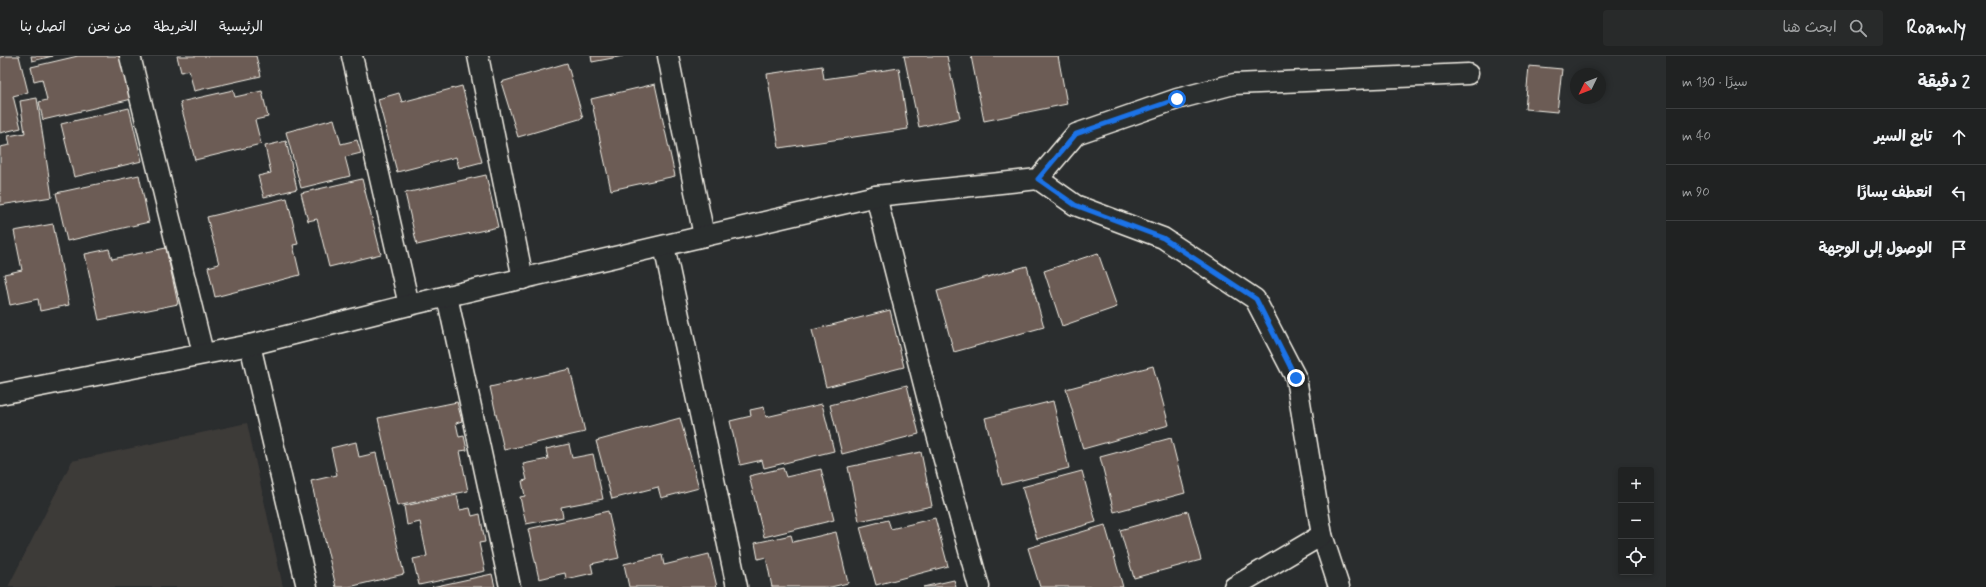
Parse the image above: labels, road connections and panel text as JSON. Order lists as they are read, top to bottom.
{
  "north": "bottom left",
  "page": {
    "header": "Roamly",
    "search": "ابحث هنا",
    "nav": [
      "الرئيسية",
      "الخريطة",
      "من نحن",
      "اتصل بنا"
    ],
    "heading": ["2 دقيقة", "سيرًا · 130 m"],
    "list": [
      ["تابع السير", "40 m"],
      ["انعطف يسارًا", "90 m"],
      "الوصول إلى الوجهة"
    ],
    "map_buttons": ["+", "−"]
  }
}
